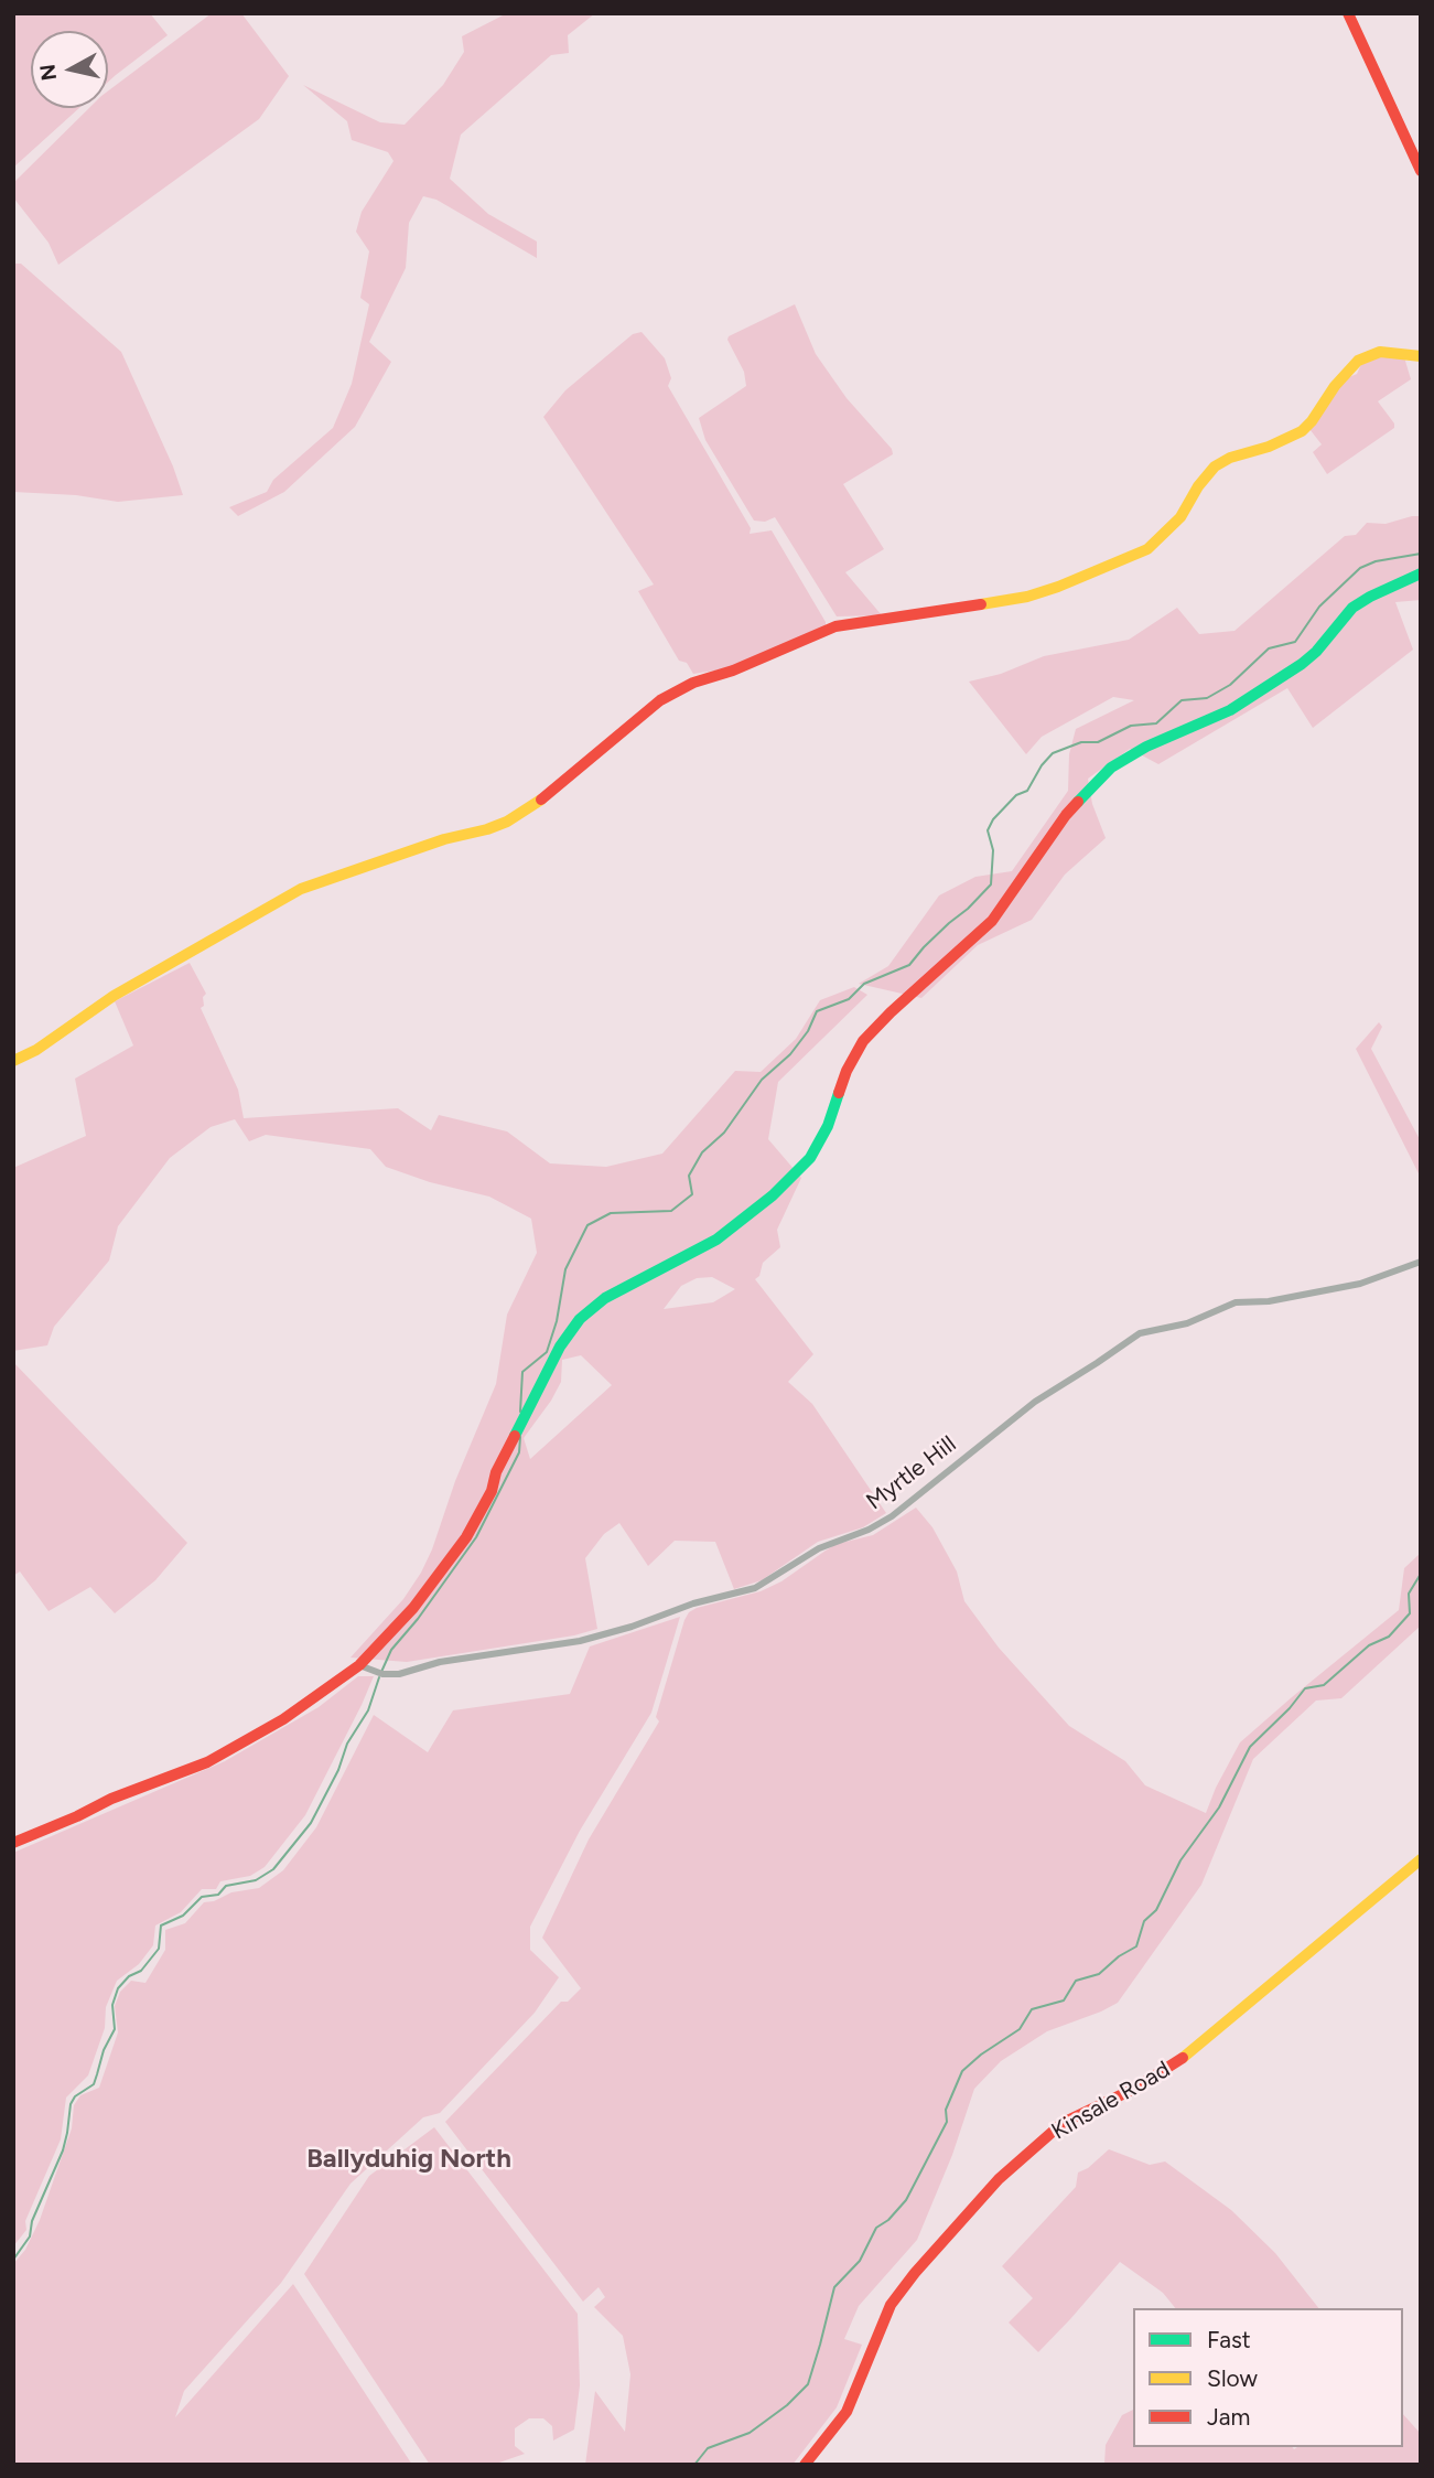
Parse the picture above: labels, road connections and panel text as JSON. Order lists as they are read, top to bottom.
{
  "streets": {
    "street": ["Myrtle Hill", "Kinsale Road"]
  },
  "districts": ["Ballyduhig North"],
  "legend": ["Fast", "Slow", "Jam"],
  "north": "left"
}
